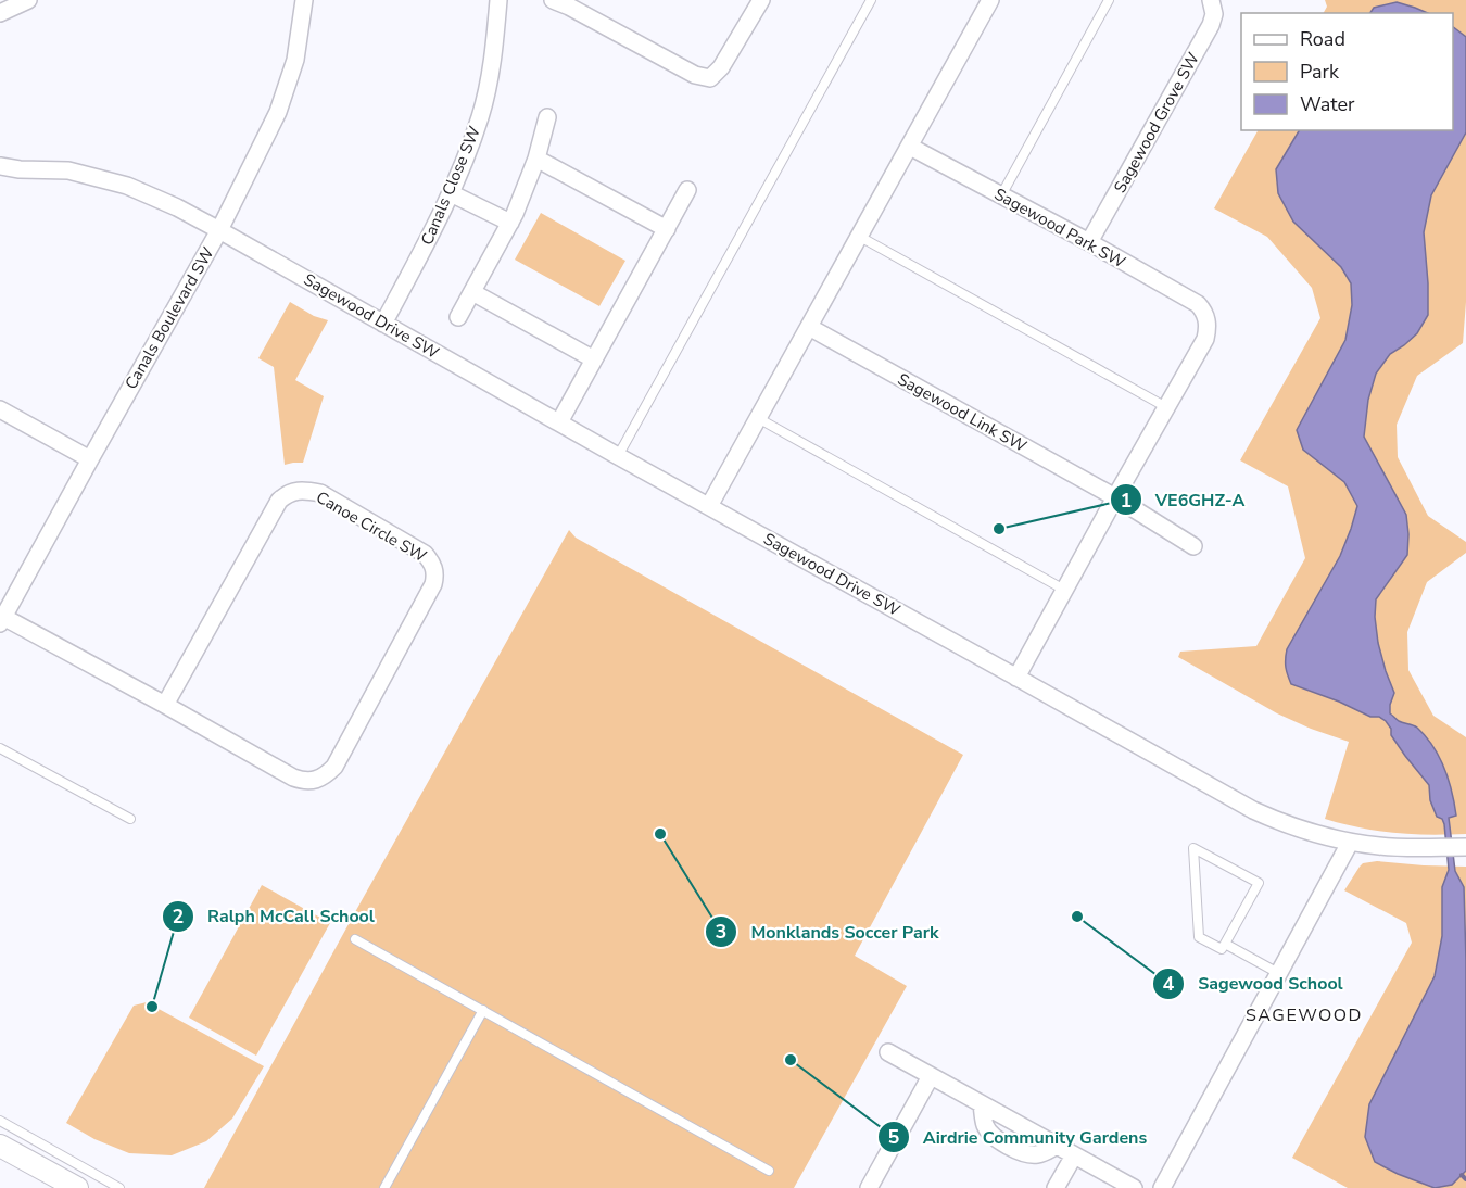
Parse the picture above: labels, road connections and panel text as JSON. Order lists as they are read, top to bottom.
{
  "streets": {
    "street": [
      "Sagewood Grove SW",
      "Canals Close SW",
      "Sagewood Park SW",
      "Sagewood Drive SW",
      "Canals Boulevard SW",
      "Sagewood Link SW",
      "Canoe Circle SW"
    ]
  },
  "crossings": [
    ["Sagewood Grove SW", "Sagewood Park SW"],
    ["Canals Close SW", "Sagewood Drive SW"],
    ["Sagewood Park SW", "Sagewood Drive SW"],
    ["Sagewood Park SW", "Sagewood Link SW"],
    ["Sagewood Drive SW", "Canals Boulevard SW"],
    ["Canals Boulevard SW", "Canoe Circle SW"]
  ],
  "districts": ["SAGEWOOD"],
  "places": [
    "VE6GHZ-A",
    "Monklands Soccer Park",
    "Sagewood School",
    "Ralph McCall School",
    "Airdrie Community Gardens"
  ],
  "legend": ["Road", "Park", "Water"]
}
